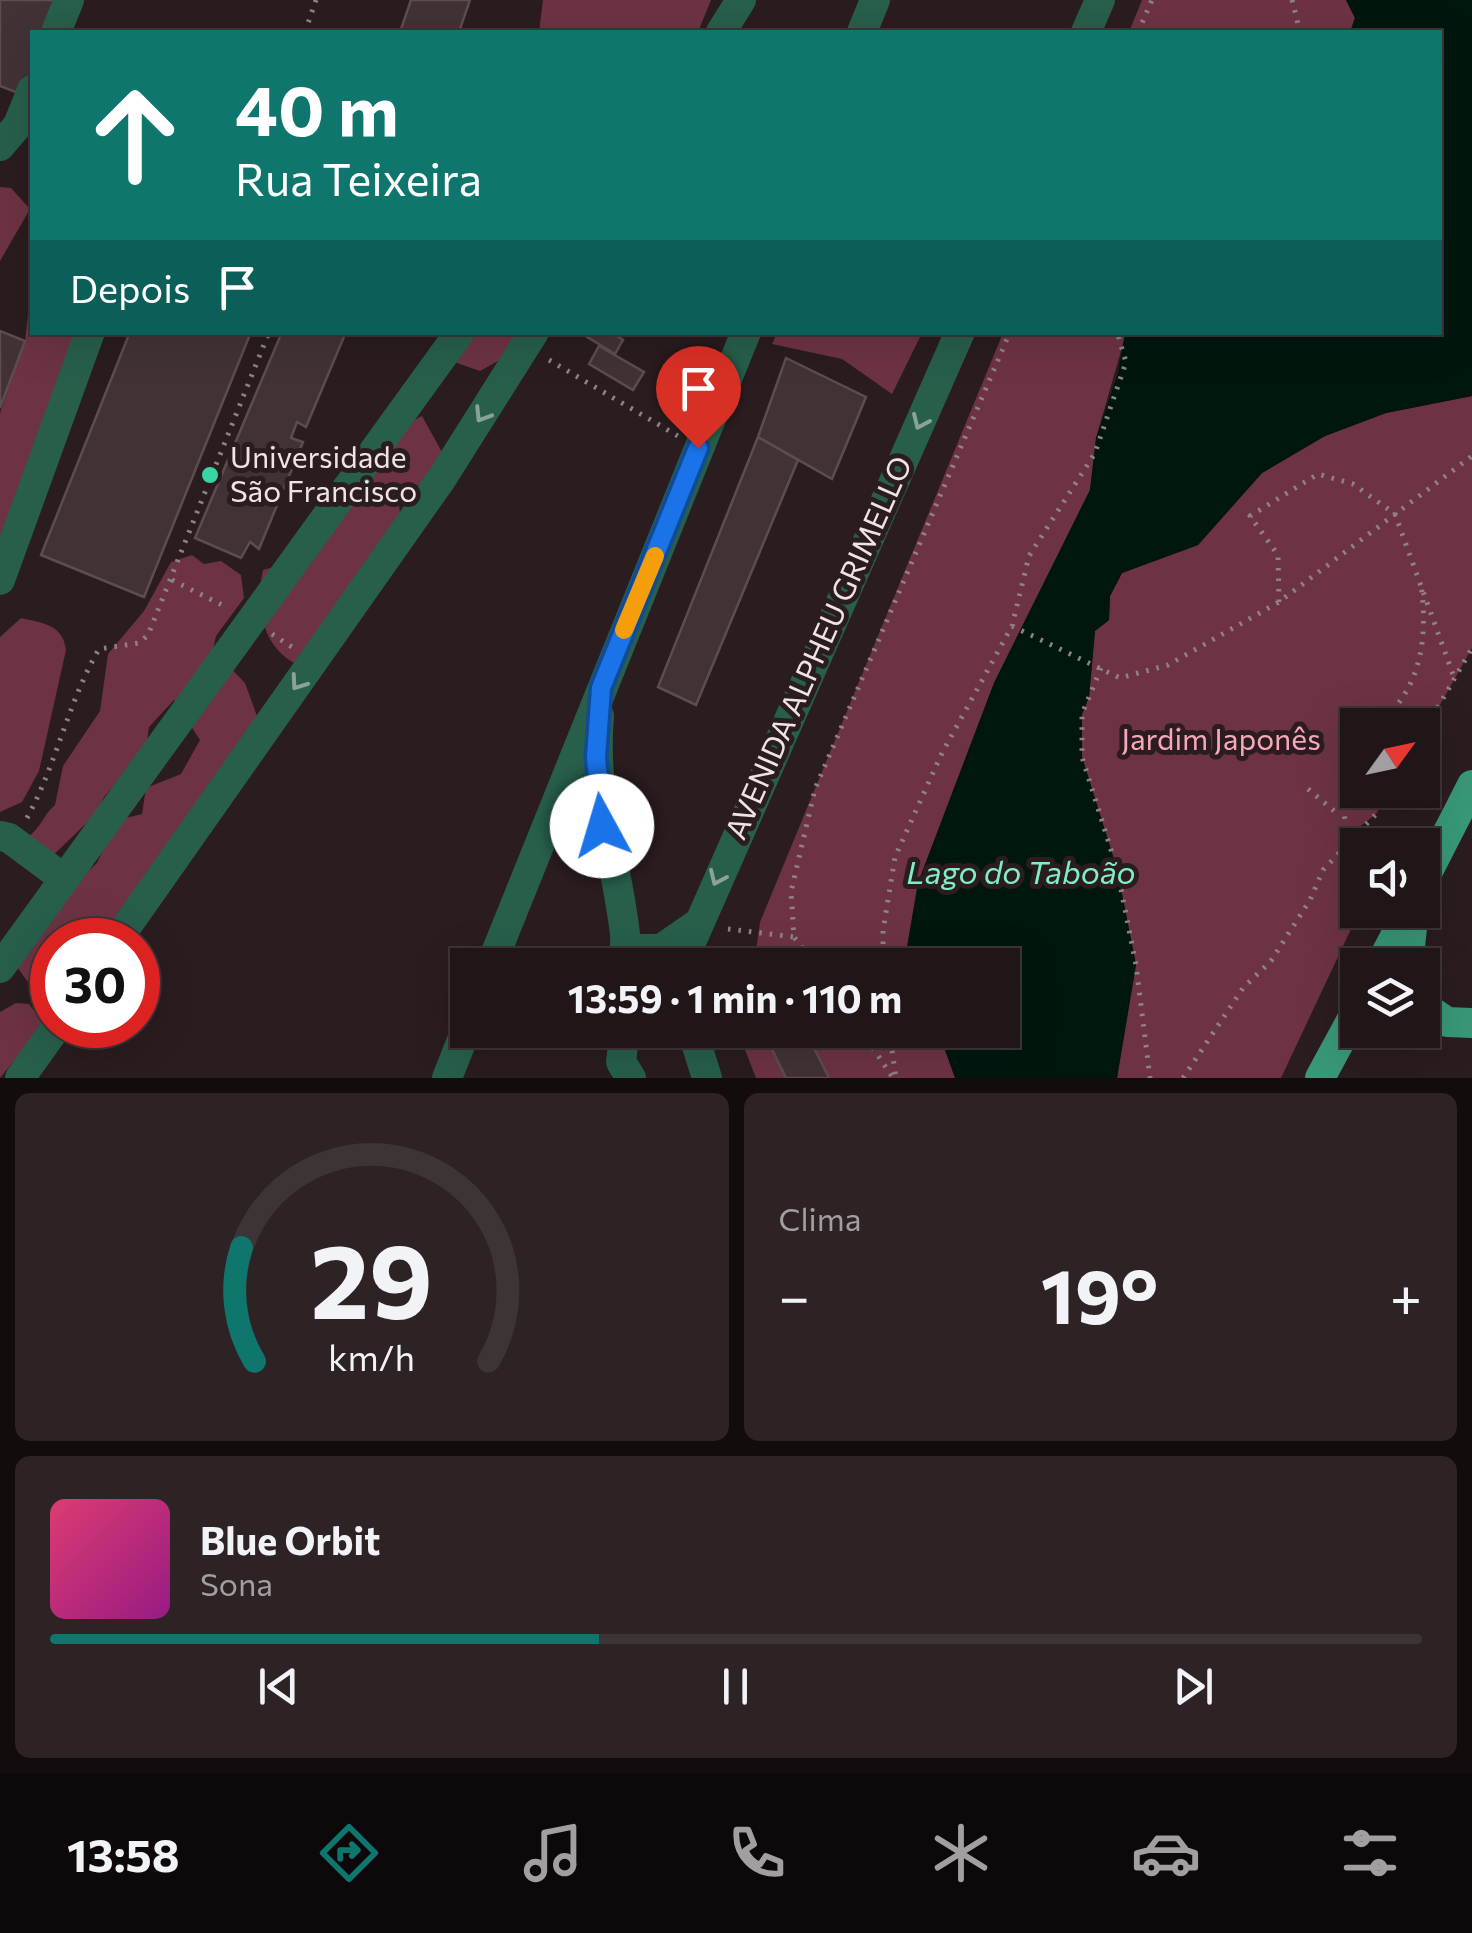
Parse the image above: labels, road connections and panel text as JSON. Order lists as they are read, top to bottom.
{
  "streets": {
    "street": ["AVENIDA ALPHEU GRIMELLO"]
  },
  "water": ["Lago do Taboão"],
  "parks": ["Jardim Japonês"],
  "places": ["Universidade São Francisco"],
  "north": "top right",
  "page": {
    "turn": ["40 m", "Rua Teixeira"],
    "then": "Depois",
    "limit": "30",
    "trip": "13:59 · 1 min · 110 m",
    "tile": "Clima",
    "heat": ["−", "19°", "+"],
    "song": ["Blue Orbit", "Sona"],
    "tabs": "13:58",
    "gauge": ["29", "km/h"]
  }
}
